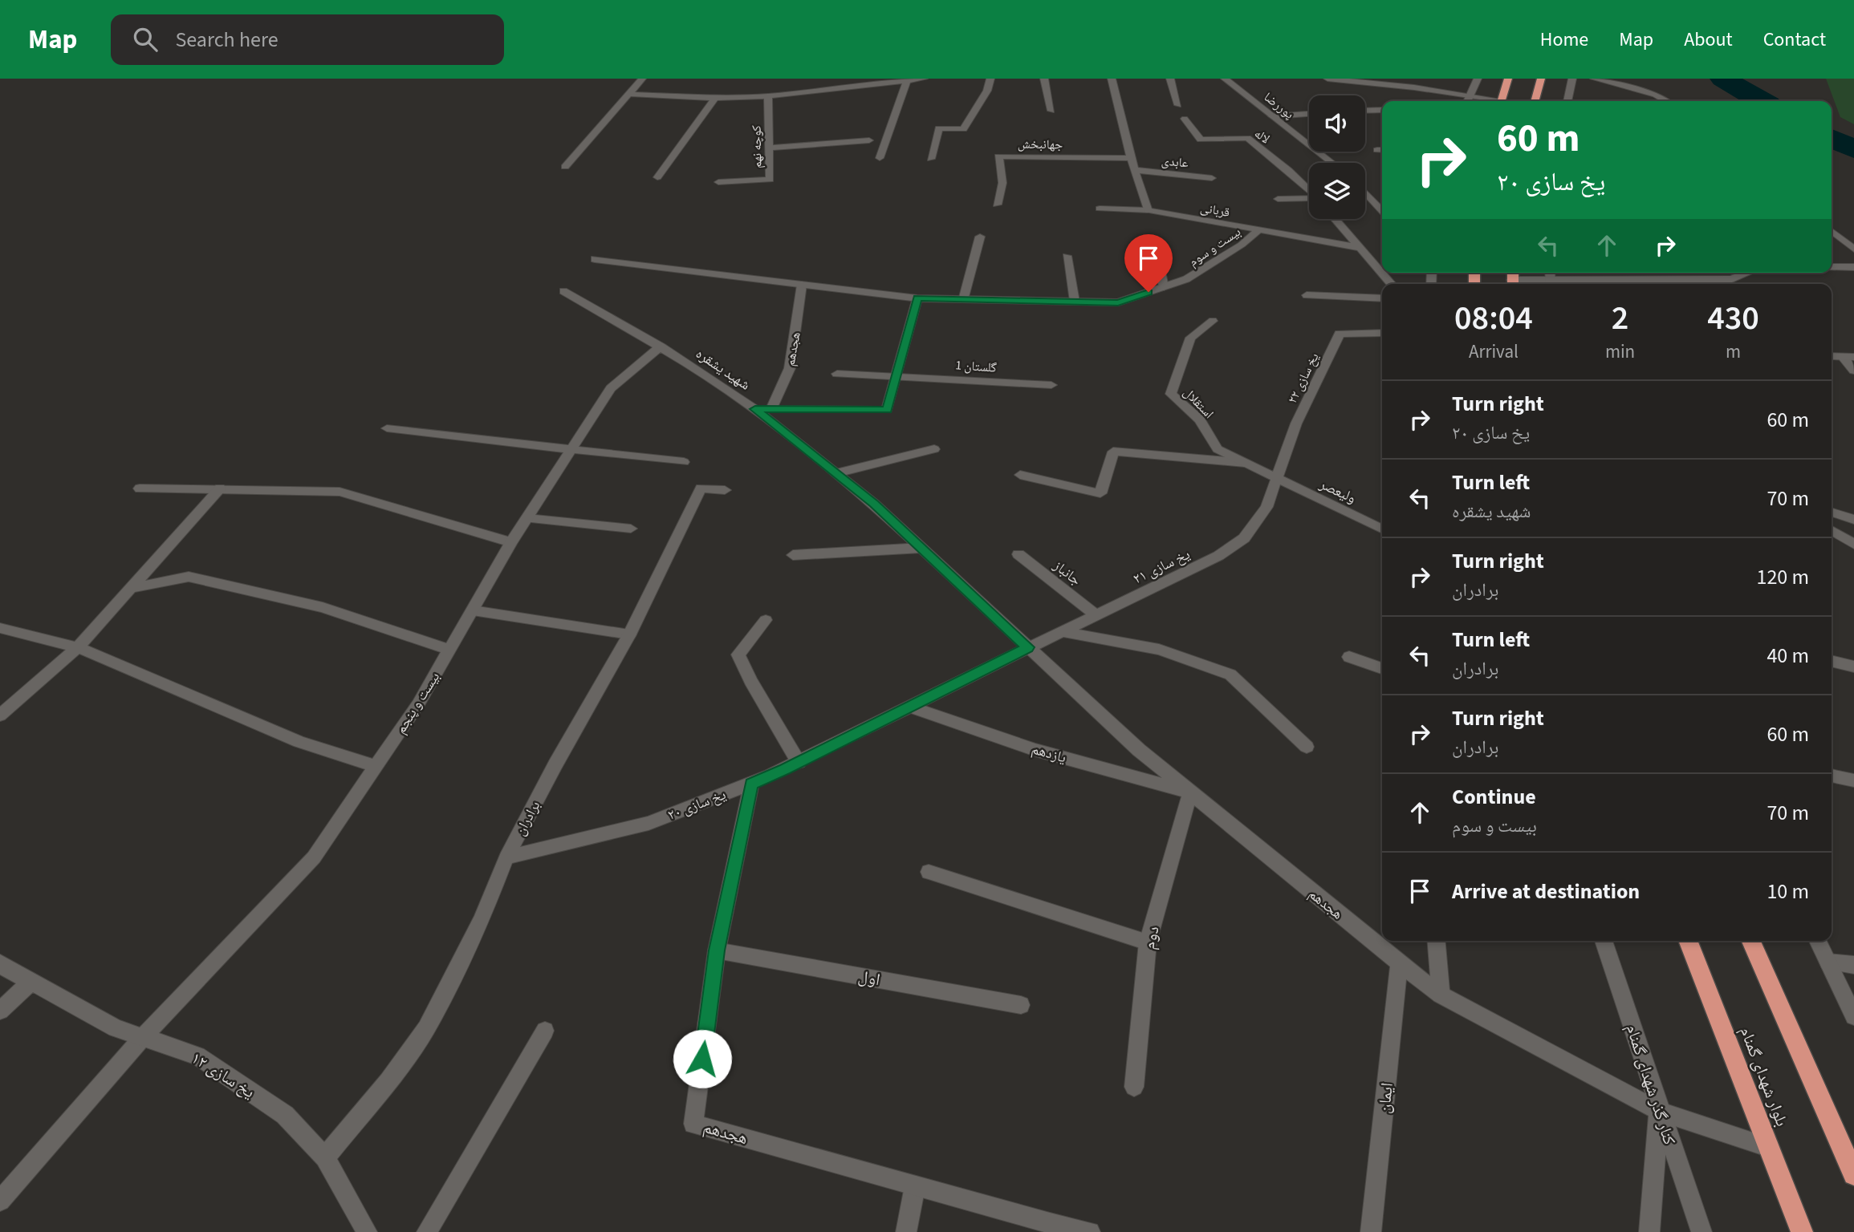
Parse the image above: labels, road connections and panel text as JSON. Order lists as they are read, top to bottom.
{
  "streets": {
    "highway": ["بلوار شهدای گمنام"],
    "street": [
      "پوررضا",
      "لاله",
      "جهانبخش",
      "کوچه نهم",
      "عابدی",
      "قربانی",
      "بیست و سوم",
      "هجدهم",
      "گلستان 1",
      "شهید یشقره",
      "یخ سازی ۲۲",
      "استقلال",
      "ولیعصر",
      "یخ سازی ۲۱",
      "جانباز",
      "بیست و پنجم",
      "یازدهم",
      "یخ سازی ۲۰",
      "برادران",
      "دوم",
      "اول",
      "یخ سازی ۱۲",
      "کنار گذر شهدای گمنام",
      "ایمان"
    ]
  },
  "crossings": [
    ["قربانی", "بیست و سوم"],
    ["هجدهم", "شهید یشقره"],
    ["هجدهم", "یخ سازی ۲۱"],
    ["هجدهم", "یازدهم"],
    ["هجدهم", "یخ سازی ۲۰"],
    ["هجدهم", "دوم"],
    ["هجدهم", "اول"],
    ["هجدهم", "بلوار شهدای گمنام"],
    ["هجدهم", "کنار گذر شهدای گمنام"],
    ["هجدهم", "ایمان"],
    ["شهید یشقره", "یخ سازی ۲۱"],
    ["شهید یشقره", "بیست و پنجم"],
    ["شهید یشقره", "یخ سازی ۲۰"],
    ["یخ سازی ۲۲", "استقلال"],
    ["یخ سازی ۲۲", "ولیعصر"],
    ["یخ سازی ۲۲", "یخ سازی ۲۱"],
    ["استقلال", "ولیعصر"],
    ["استقلال", "یخ سازی ۲۱"],
    ["ولیعصر", "یخ سازی ۲۱"],
    ["یخ سازی ۲۱", "جانباز"],
    ["یخ سازی ۲۱", "یخ سازی ۲۰"],
    ["بیست و پنجم", "یخ سازی ۱۲"],
    ["یازدهم", "یخ سازی ۲۰"],
    ["یازدهم", "دوم"],
    ["یخ سازی ۲۰", "برادران"],
    ["برادران", "یخ سازی ۱۲"]
  ],
  "page": {
    "header": "Map",
    "search": "Search here",
    "nav": [
      "Home",
      "Map",
      "About",
      "Contact"
    ],
    "turn": ["60 m", "یخ سازی ۲۰"],
    "eta": [
      "08:04",
      "Arrival",
      "2",
      "min",
      "430",
      "m"
    ],
    "list": [
      {
        "name": "Turn right",
        "note": "یخ سازی ۲۰",
        "value": "60 m"
      },
      {
        "name": "Turn left",
        "note": "شهید یشقره",
        "value": "70 m"
      },
      {
        "name": "Turn right",
        "note": "برادران",
        "value": "120 m"
      },
      {
        "name": "Turn left",
        "note": "برادران",
        "value": "40 m"
      },
      {
        "name": "Turn right",
        "note": "برادران",
        "value": "60 m"
      },
      {
        "name": "Continue",
        "note": "بیست و سوم",
        "value": "70 m"
      },
      {
        "name": "Arrive at destination",
        "value": "10 m"
      }
    ]
  }
}
